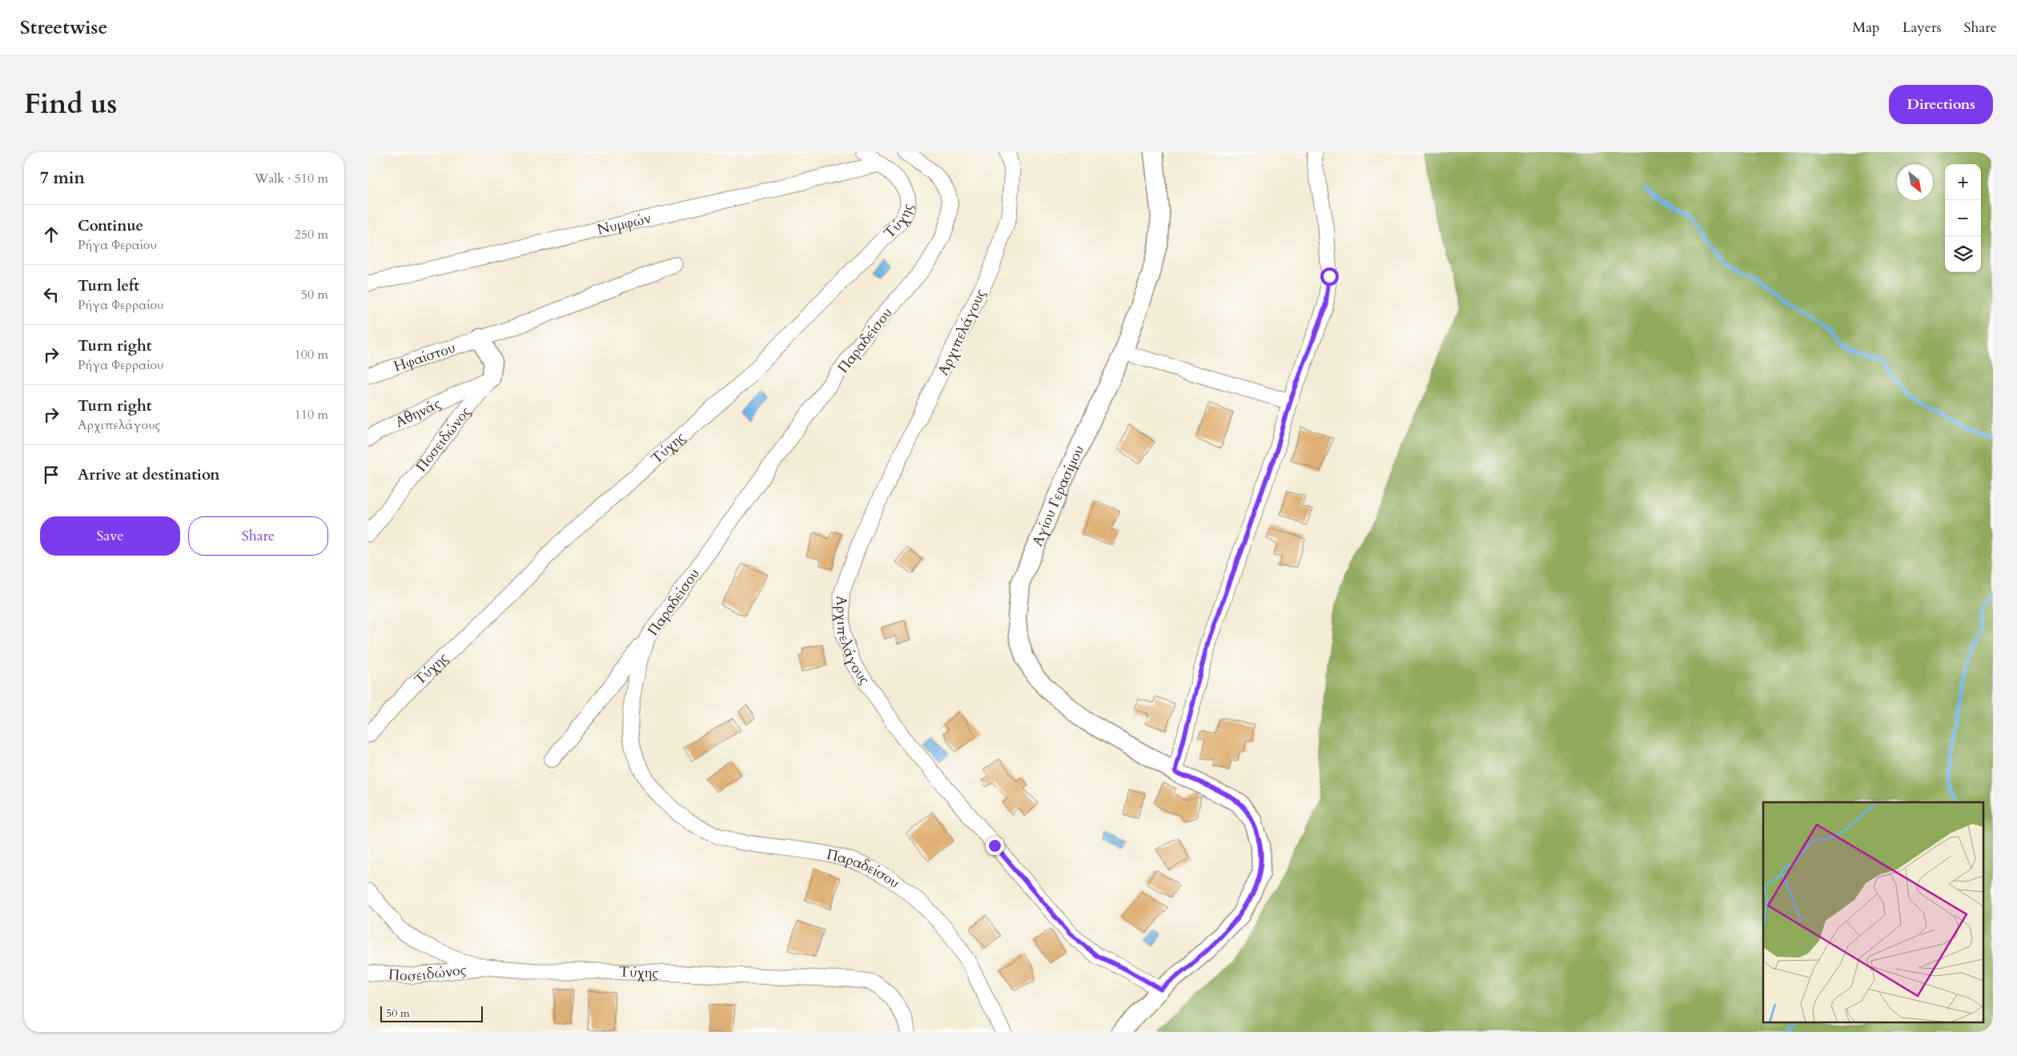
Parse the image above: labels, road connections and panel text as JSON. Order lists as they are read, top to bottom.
{
  "streets": {
    "street": [
      "Τύχης",
      "Νυμφών",
      "Αρχιπελάγους",
      "Παραδείσου",
      "Ηφαίστου",
      "Αθηνάς",
      "Ποσειδώνος",
      "Αγίου Γερασίμου"
    ]
  },
  "crossings": [
    ["Τύχης", "Νυμφών"],
    ["Τύχης", "Ποσειδώνος"],
    ["Αρχιπελάγους", "Αγίου Γερασίμου"],
    ["Αθηνάς", "Ποσειδώνος"]
  ],
  "scale_bar": "50 m",
  "north": "bottom right",
  "page": {
    "header": "Streetwise",
    "nav": ["Map", "Layers", "Share"],
    "title": "Find us",
    "buttons": [
      "Directions",
      ["Save", "Share"]
    ],
    "heading": ["7 min", "Walk · 510 m"],
    "map_buttons": ["+", "−"],
    "list": [
      ["Continue", "Ρήγα Φεραίου", "250 m"],
      ["Turn left", "Ρήγα Φερραίου", "50 m"],
      ["Turn right", "Ρήγα Φερραίου", "100 m"],
      ["Turn right", "Αρχιπελάγους", "110 m"],
      "Arrive at destination"
    ],
    "scale": "50 m"
  }
}
